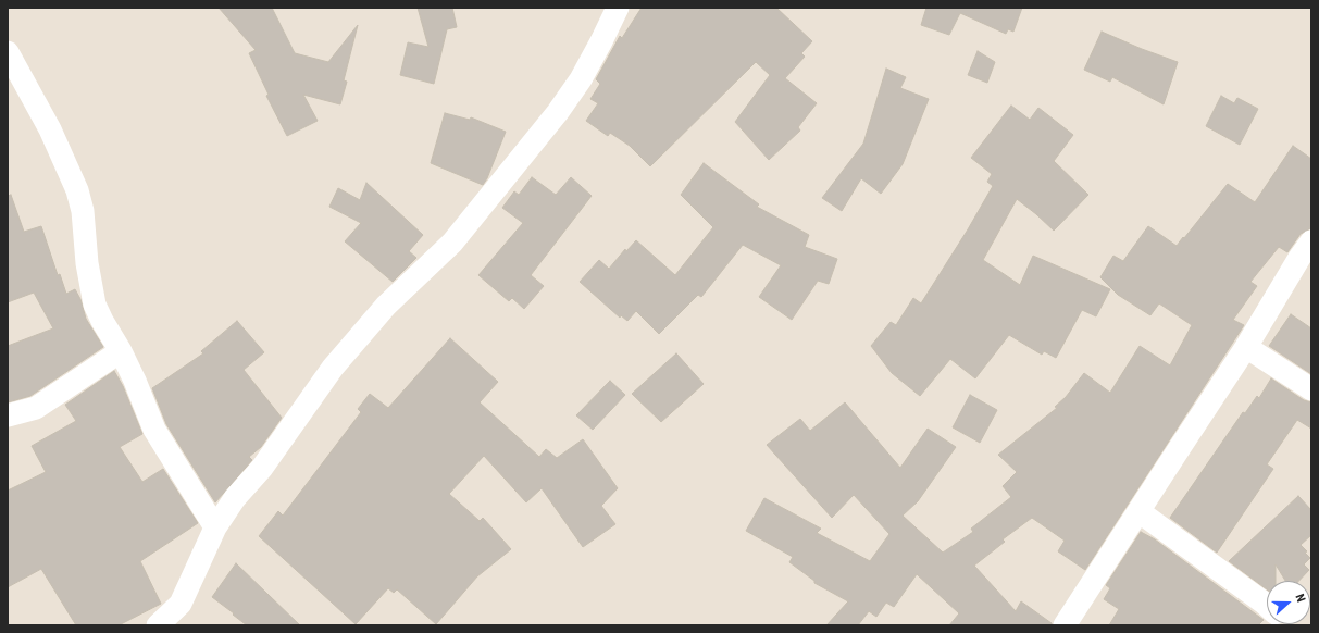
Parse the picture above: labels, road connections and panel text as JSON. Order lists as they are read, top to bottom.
{
  "north": "right"
}
